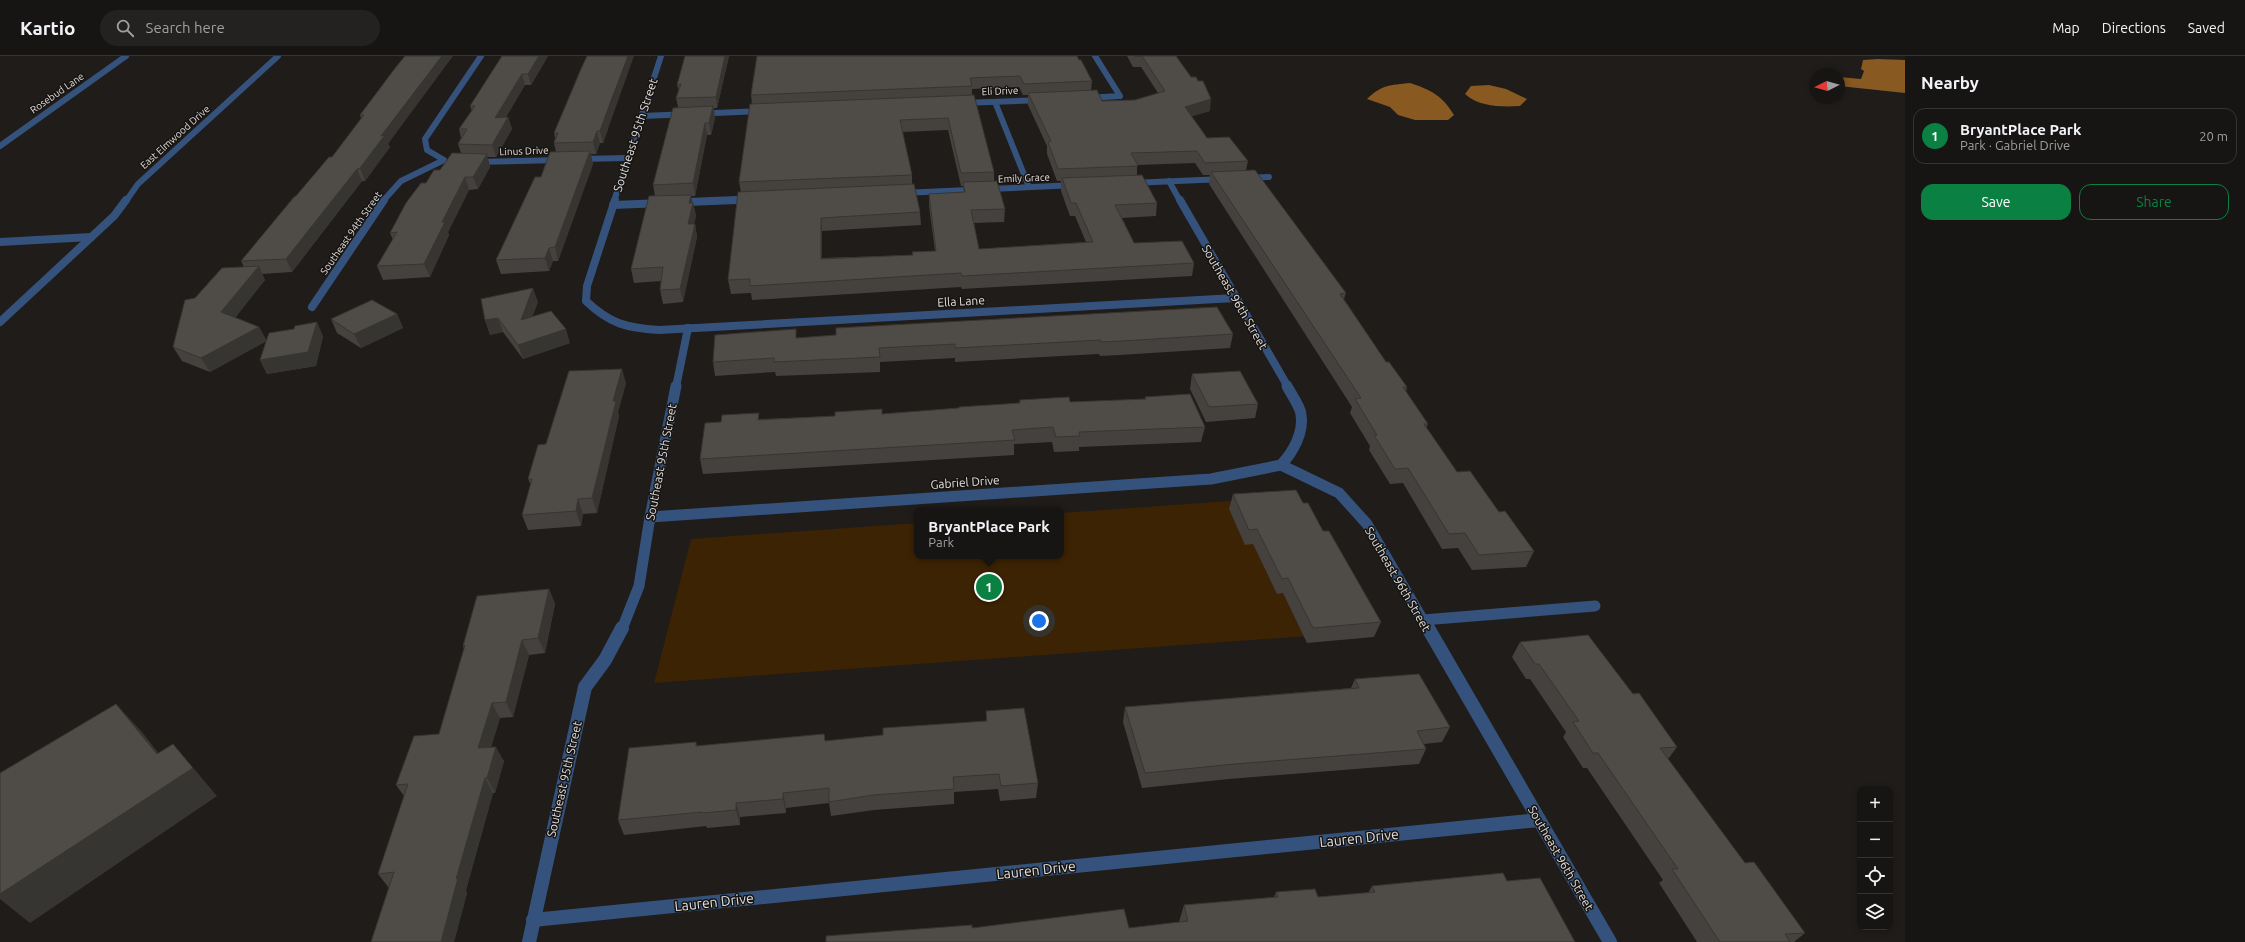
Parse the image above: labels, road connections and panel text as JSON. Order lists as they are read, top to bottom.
{
  "streets": {
    "street": [
      "Eli Drive",
      "Rosebud Lane",
      "Southeast 95th Street",
      "East Elmwood Drive",
      "Linus Drive",
      "Emily Grace",
      "Southeast 94th Street",
      "Southeast 96th Street",
      "Ella Lane",
      "Gabriel Drive",
      "Lauren Drive"
    ]
  },
  "crossings": [
    ["Southeast 95th Street", "Linus Drive"],
    ["Southeast 95th Street", "Ella Lane"],
    ["Southeast 95th Street", "Gabriel Drive"],
    ["Southeast 95th Street", "Lauren Drive"],
    ["Southeast 96th Street", "Ella Lane"],
    ["Southeast 96th Street", "Gabriel Drive"],
    ["Southeast 96th Street", "Lauren Drive"]
  ],
  "north": "left",
  "page": {
    "header": "Kartio",
    "search": "Search here",
    "nav": ["Map", "Directions", "Saved"],
    "heading": "Nearby",
    "list": [
      {
        "mark": "1",
        "name": "BryantPlace Park",
        "note": "Park · Gabriel Drive",
        "value": "20 m"
      }
    ],
    "buttons": ["Save", "Share"],
    "popup": ["BryantPlace Park", "Park"],
    "pins": "1",
    "map_buttons": ["+", "−"]
  }
}
